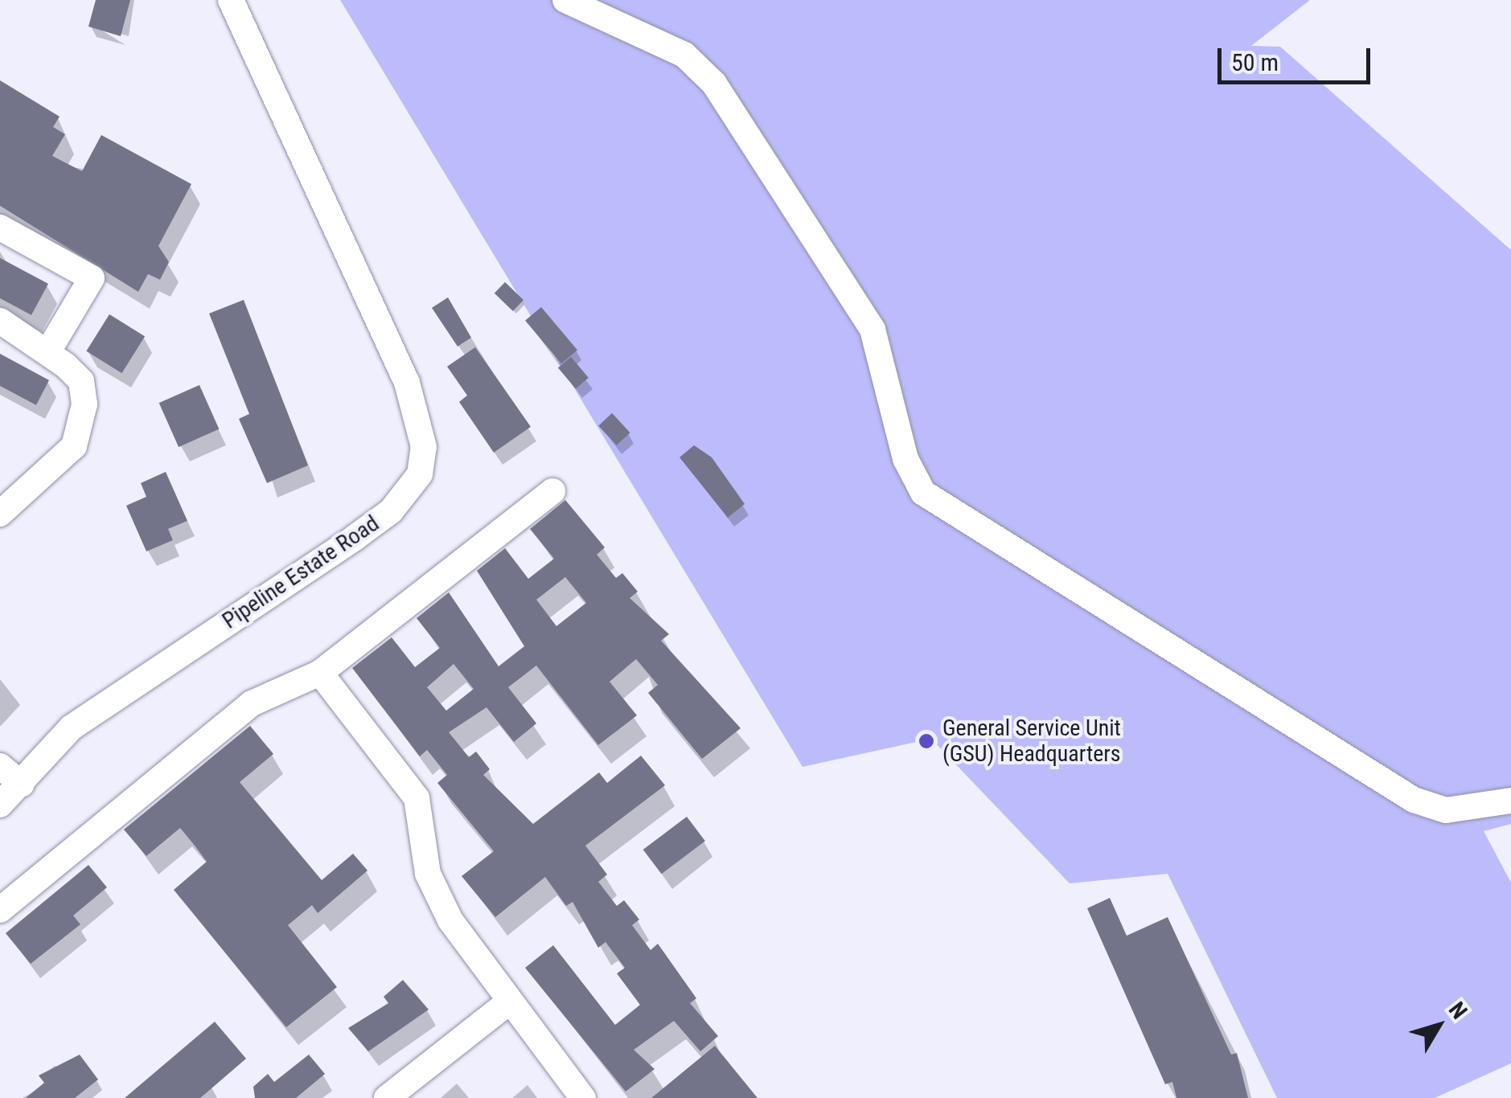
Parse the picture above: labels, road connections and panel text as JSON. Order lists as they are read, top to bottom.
{
  "streets": {
    "street": ["Pipeline Estate Road"]
  },
  "places": ["General Service Unit (GSU) Headquarters"],
  "scale_bar": "50 m",
  "north": "top right"
}
